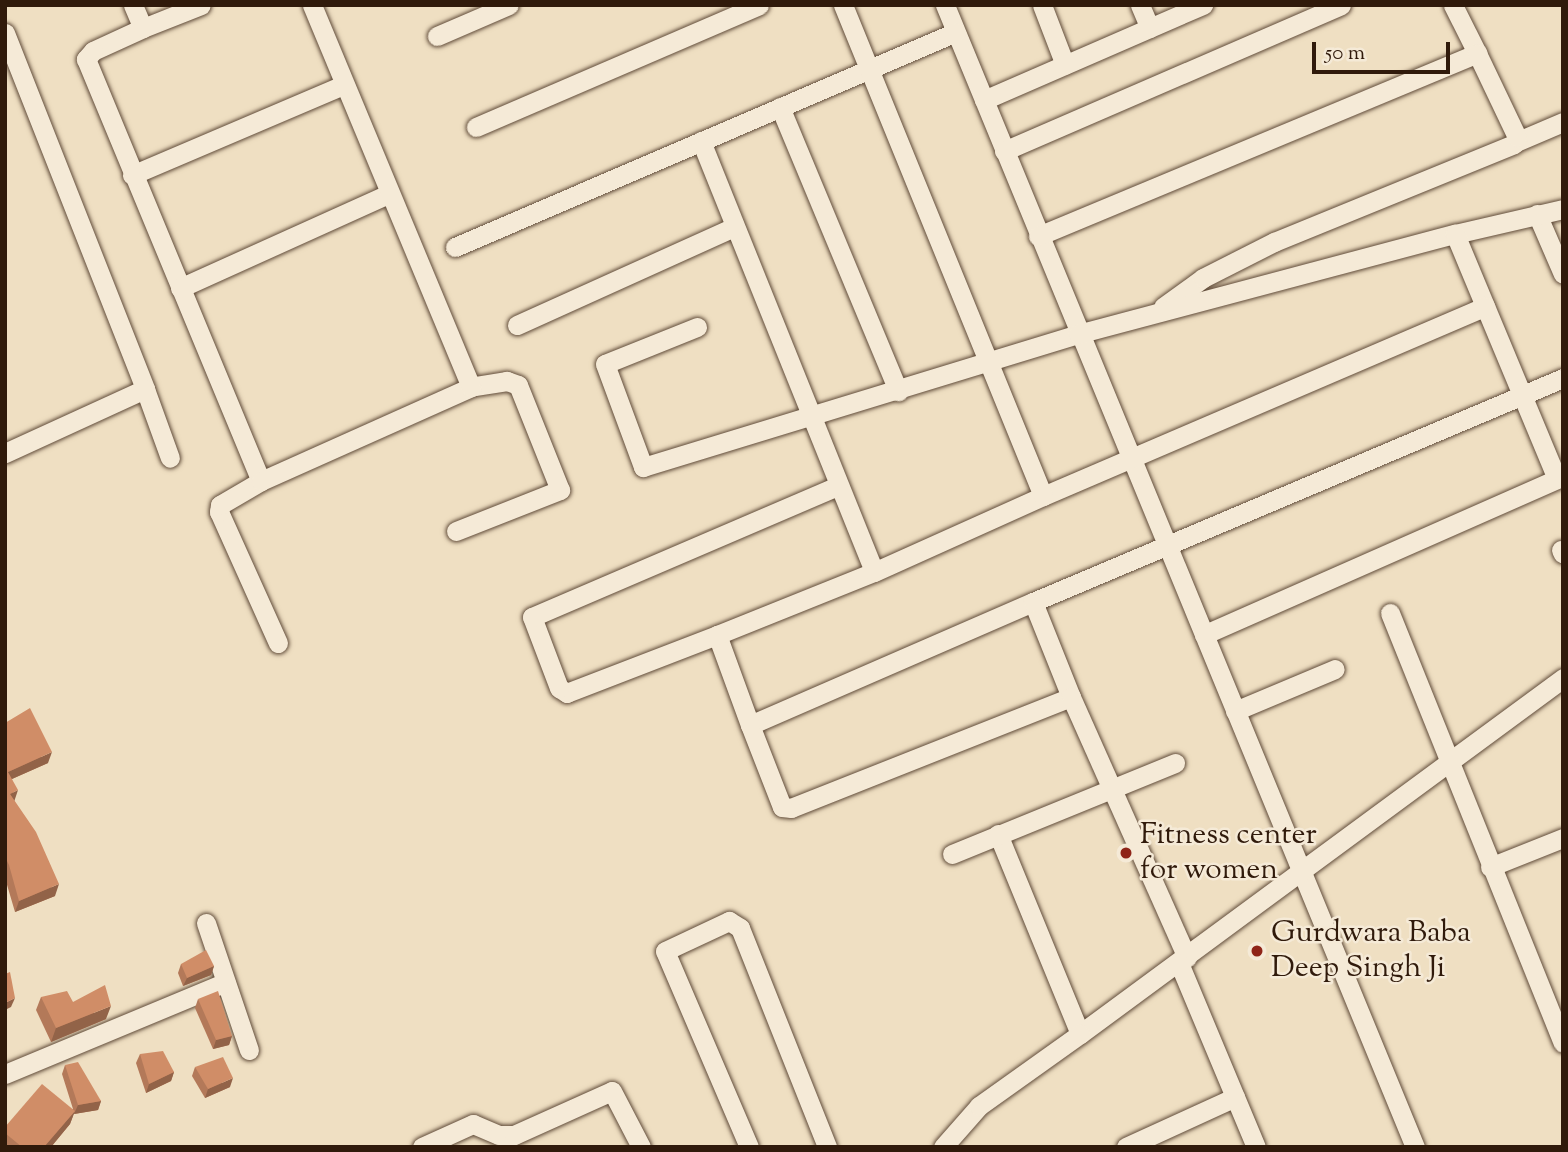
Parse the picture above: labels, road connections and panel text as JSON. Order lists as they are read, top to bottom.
{
  "places": ["Fitness center for women", "Gurdwara Baba Deep Singh Ji"],
  "scale_bar": "50 m"
}
